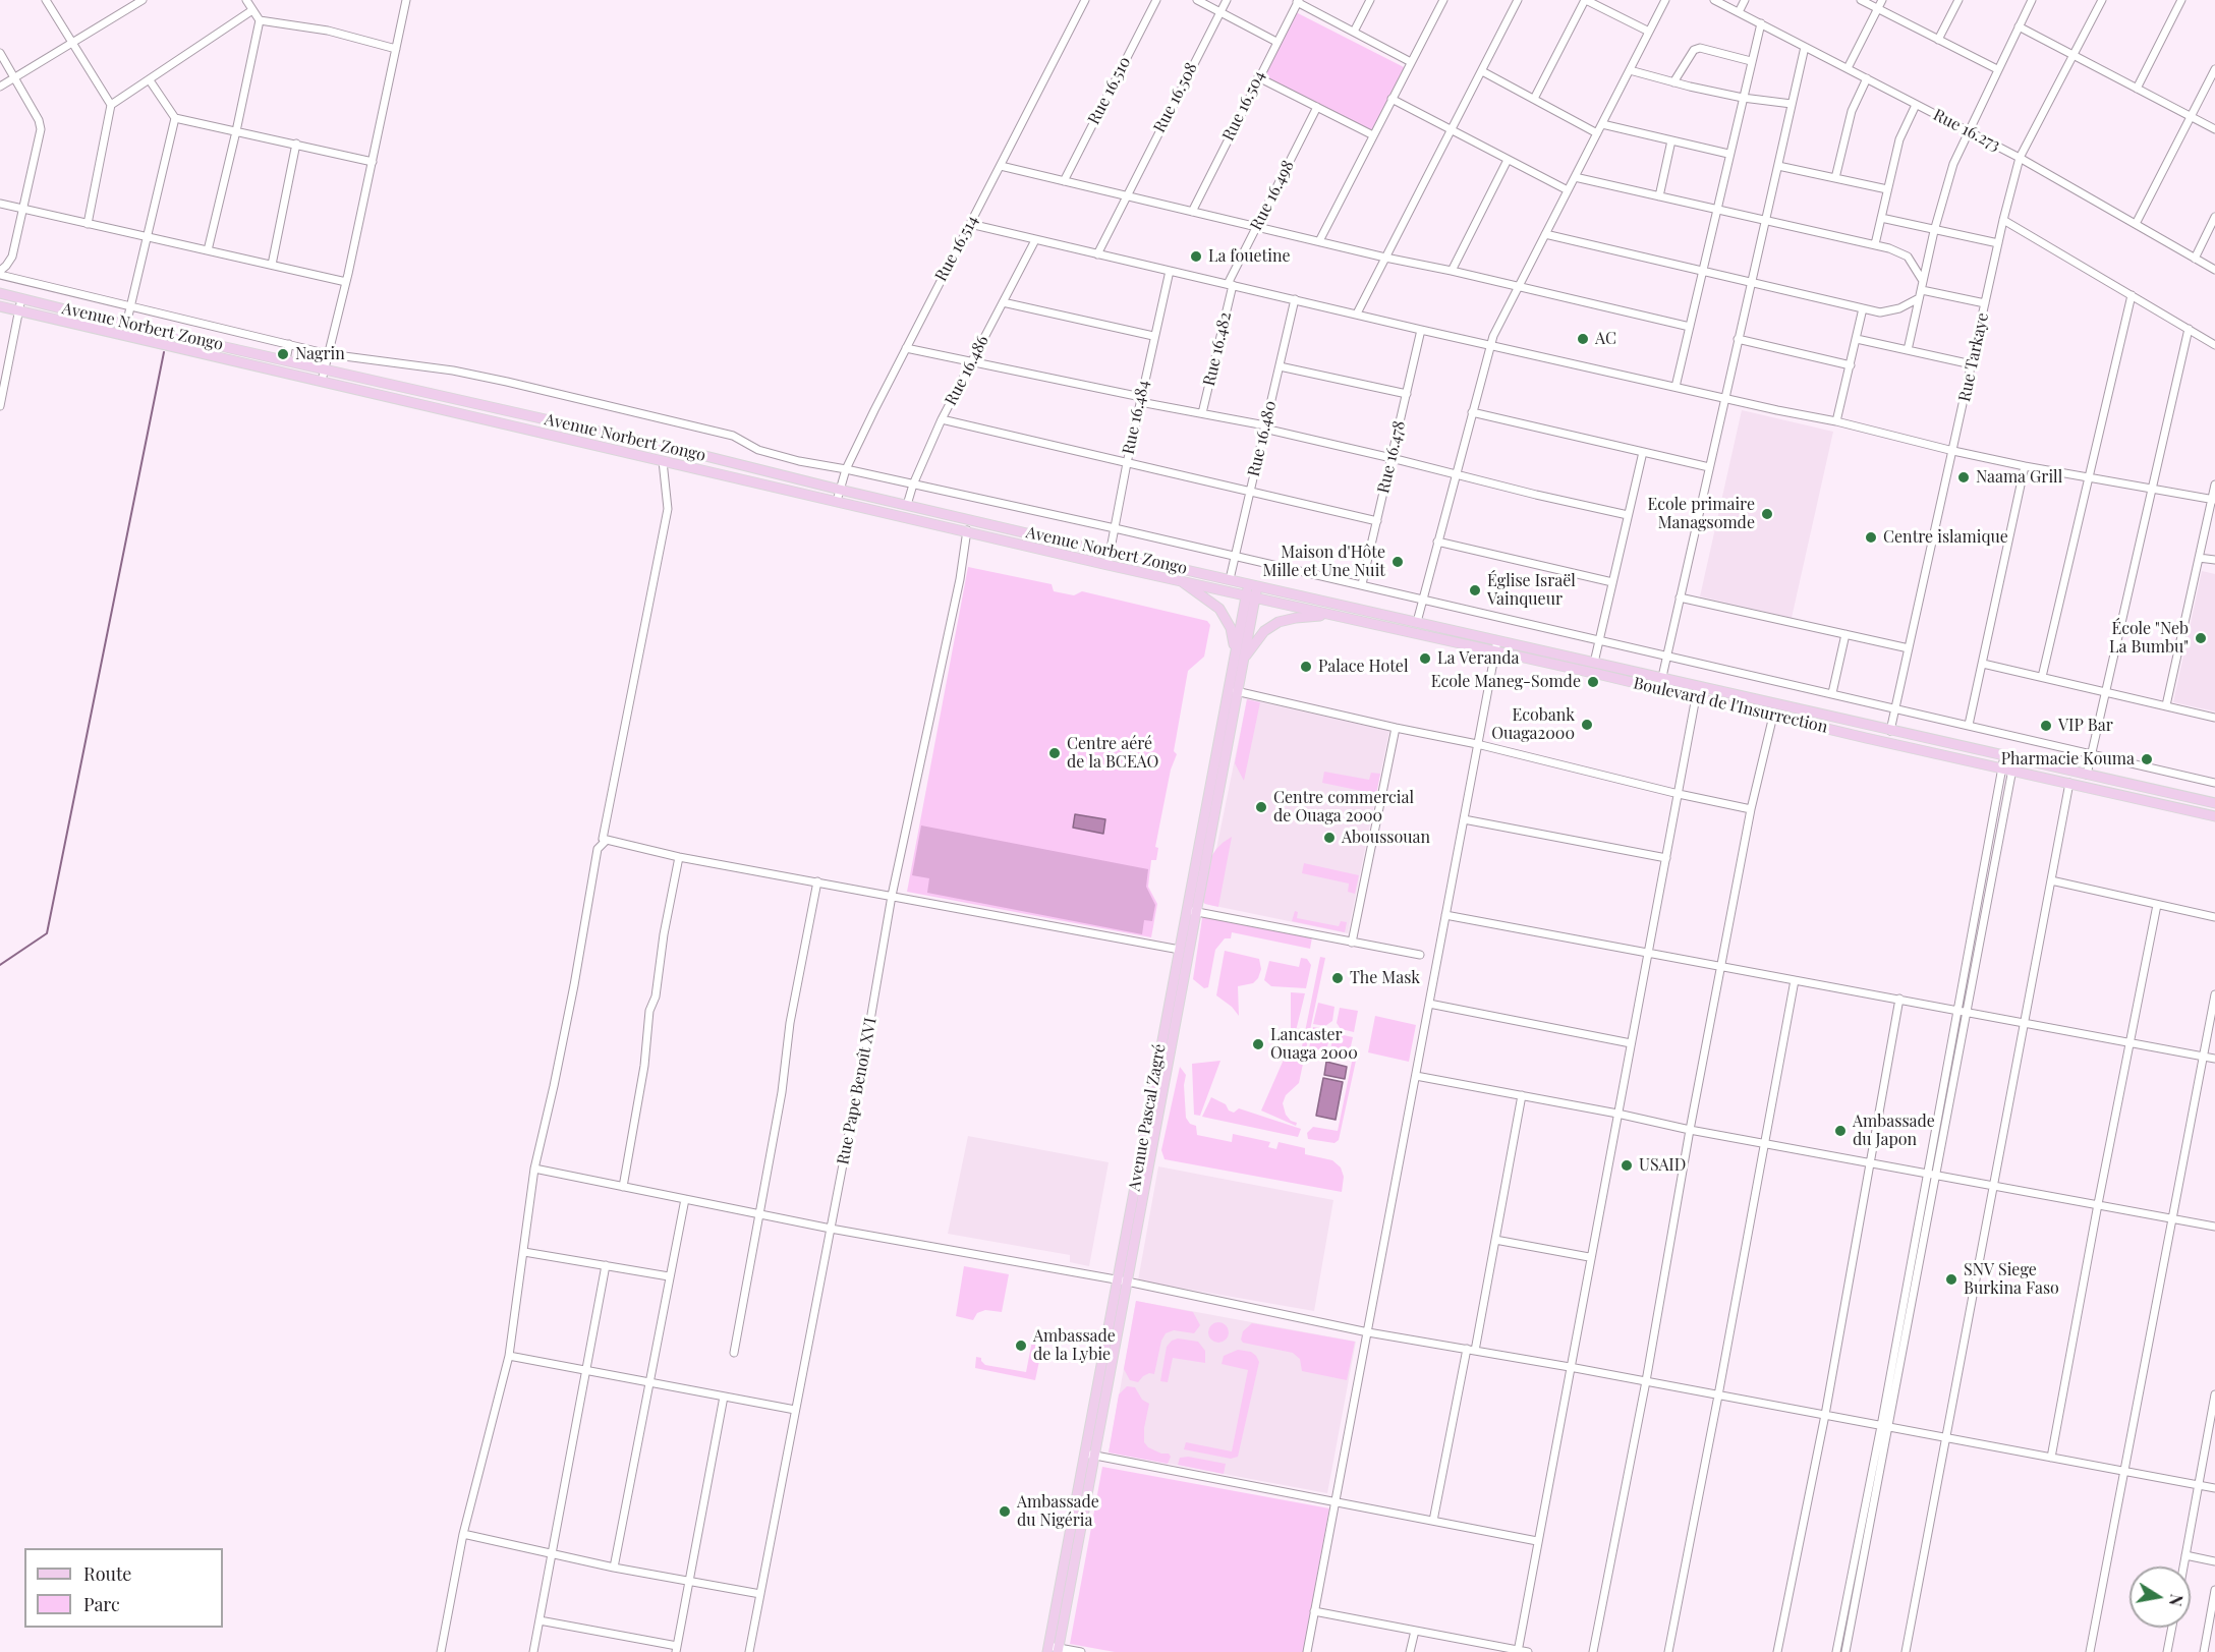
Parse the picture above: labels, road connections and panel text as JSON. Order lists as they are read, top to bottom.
{
  "streets": {
    "main road": ["Avenue Norbert Zongo", "Boulevard de l'Insurrection", "Avenue Pascal Zagré"],
    "street": [
      "Rue 16.510",
      "Rue 16.508",
      "Rue 16.504",
      "Rue 16.273",
      "Rue 16.498",
      "Rue 16.514",
      "Rue 16.482",
      "Rue Tarkaye",
      "Rue 16.486",
      "Rue 16.484",
      "Rue 16.480",
      "Rue 16.478",
      "Rue Pape Benoît XVI"
    ]
  },
  "crossings": [
    ["Rue 16.273", "Rue Tarkaye"],
    ["Rue 16.498", "Rue 16.482"],
    ["Rue 16.514", "Avenue Norbert Zongo"],
    ["Avenue Norbert Zongo", "Rue 16.486"],
    ["Avenue Norbert Zongo", "Rue 16.484"],
    ["Avenue Norbert Zongo", "Rue 16.480"],
    ["Avenue Norbert Zongo", "Boulevard de l'Insurrection"],
    ["Avenue Norbert Zongo", "Rue Pape Benoît XVI"],
    ["Avenue Norbert Zongo", "Avenue Pascal Zagré"],
    ["Rue Tarkaye", "Boulevard de l'Insurrection"],
    ["Boulevard de l'Insurrection", "Avenue Pascal Zagré"]
  ],
  "places": [
    "La fouetine",
    "AC",
    "Nagrin",
    "Naama Grill",
    "Ecole primaire Managsomde",
    "Centre islamique",
    "Maison d'Hôte Mille et Une Nuit",
    "Église Israël Vainqueur",
    "École \"Neb La Bumbu\"",
    "La Veranda",
    "Palace Hotel",
    "Ecole Maneg-Somde",
    "Ecobank Ouaga2000",
    "VIP Bar",
    "Centre aéré de la BCEAO",
    "Pharmacie Kouma",
    "Centre commercial de Ouaga 2000",
    "Aboussouan",
    "The Mask",
    "Lancaster Ouaga 2000",
    "Ambassade du Japon",
    "USAID",
    "SNV Siege Burkina Faso",
    "Ambassade de la Lybie",
    "Ambassade du Nigéria"
  ],
  "legend": ["Route", "Parc"],
  "north": "right"
}
